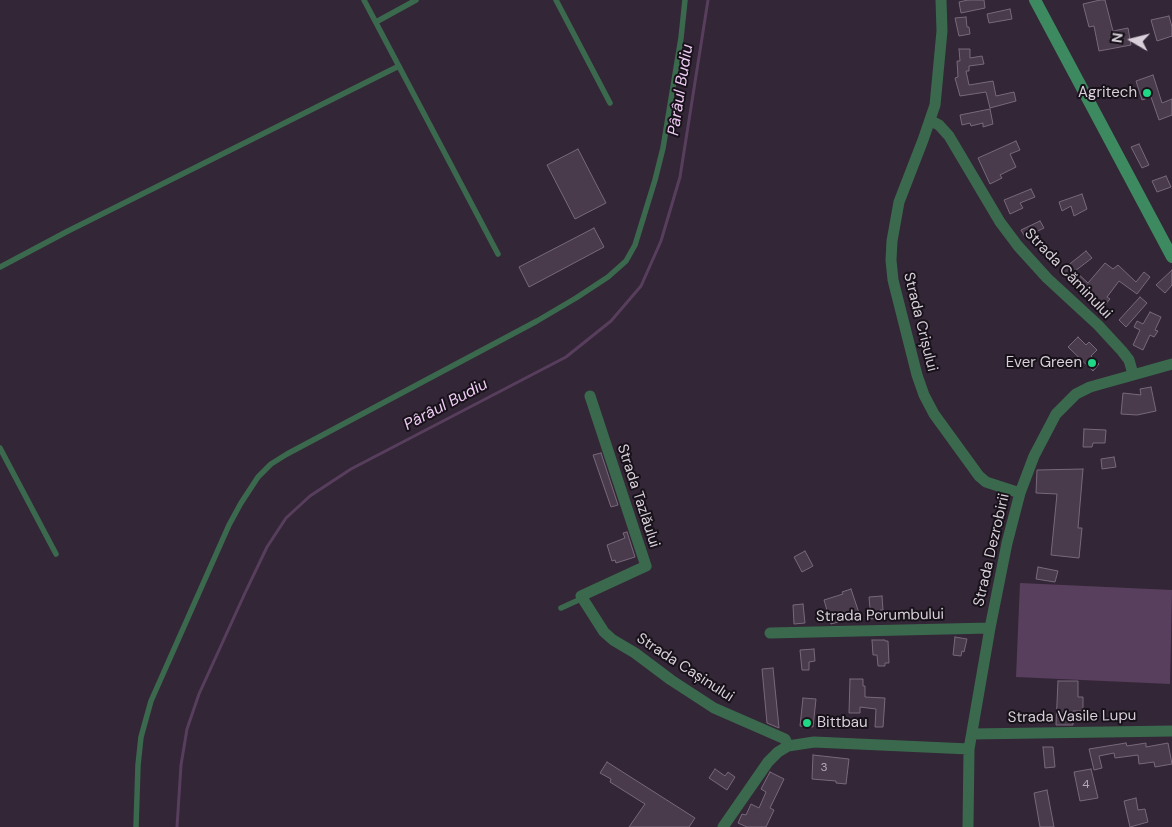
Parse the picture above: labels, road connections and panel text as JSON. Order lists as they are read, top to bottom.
{
  "streets": {
    "street": [
      "Strada Căminului",
      "Strada Crișului",
      "Strada Tazlăului",
      "Strada Dezrobirii",
      "Strada Porumbului",
      "Strada Cașinului",
      "Strada Vasile Lupu"
    ]
  },
  "crossings": [
    ["Strada Căminului", "Strada Crișului"],
    ["Strada Căminului", "Strada Dezrobirii"],
    ["Strada Crișului", "Strada Dezrobirii"],
    ["Strada Tazlăului", "Strada Cașinului"],
    ["Strada Dezrobirii", "Strada Porumbului"],
    ["Strada Dezrobirii", "Strada Vasile Lupu"]
  ],
  "water": ["Pârâul Budiu"],
  "places": ["Agritech", "Ever Green", "Bittbau"],
  "house_numbers": ["3", "4"],
  "north": "left"
}
